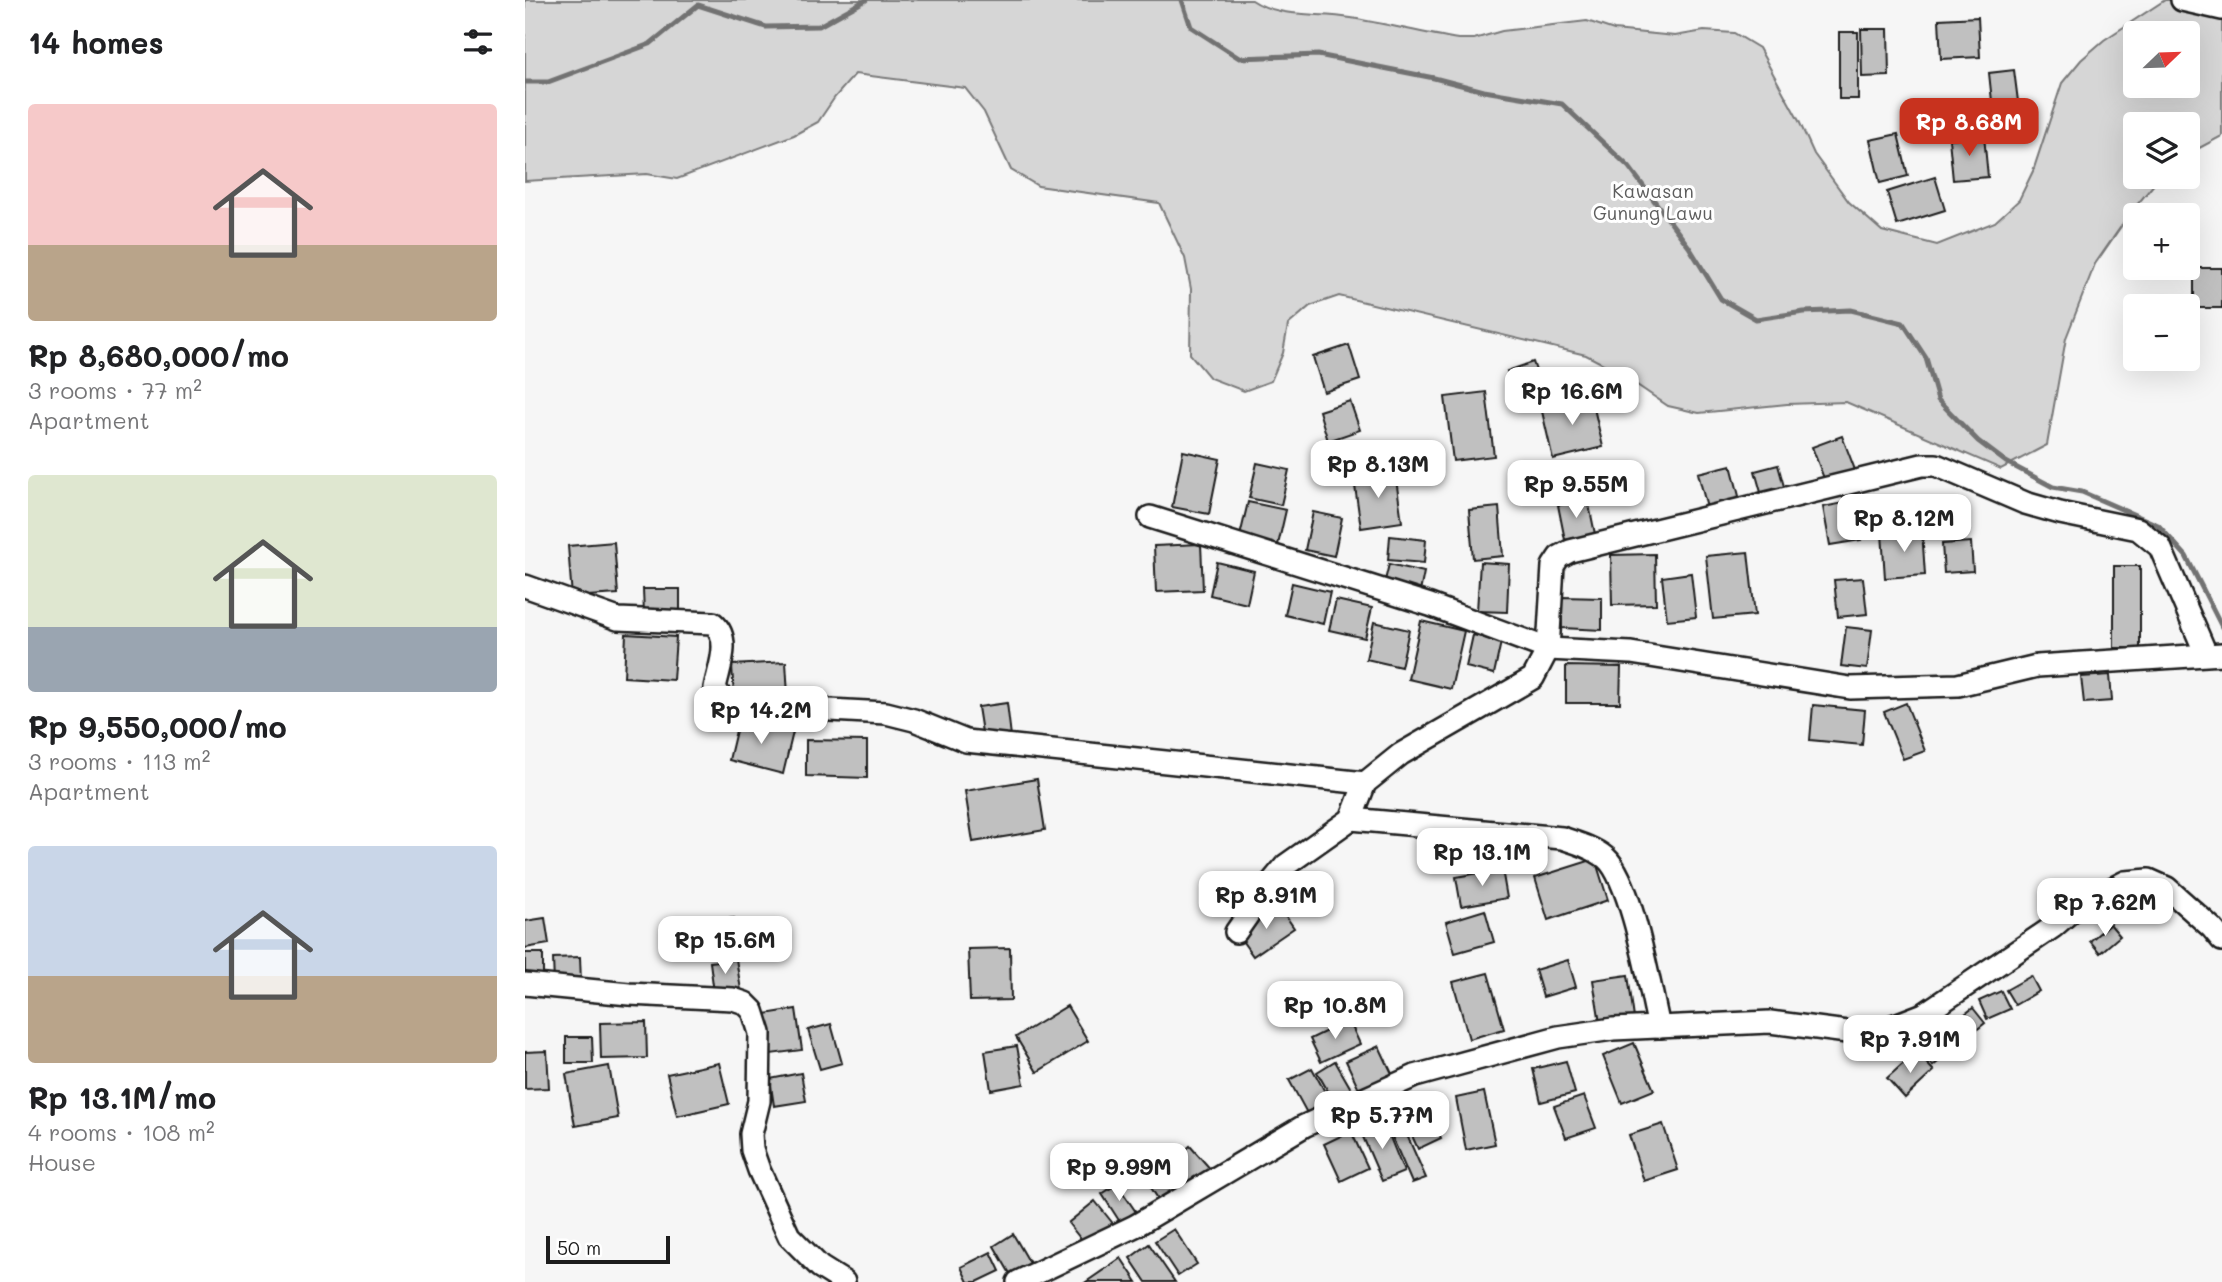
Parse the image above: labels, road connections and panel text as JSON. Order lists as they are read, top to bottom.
{
  "parks": ["Kawasan Gunung Lawu"],
  "scale_bar": "50 m",
  "north": "top right",
  "page": {
    "heading": "14 homes",
    "map_buttons": ["+", "−"],
    "list": [
      {
        "name": "Rp 8,680,000/mo",
        "note": "3 rooms · 77 m² · Apartment"
      },
      {
        "name": "Rp 9,550,000/mo",
        "note": "3 rooms · 113 m² · Apartment"
      },
      {
        "name": "Rp 13.1M/mo",
        "note": "4 rooms · 108 m² · House"
      }
    ],
    "price": [
      "Rp 8.68M",
      "Rp 16.6M",
      "Rp 8.13M",
      "Rp 9.55M",
      "Rp 8.12M",
      "Rp 14.2M",
      "Rp 13.1M",
      "Rp 8.91M",
      "Rp 7.62M",
      "Rp 15.6M",
      "Rp 10.8M",
      "Rp 7.91M",
      "Rp 5.77M",
      "Rp 9.99M"
    ],
    "scale": "50 m"
  }
}
